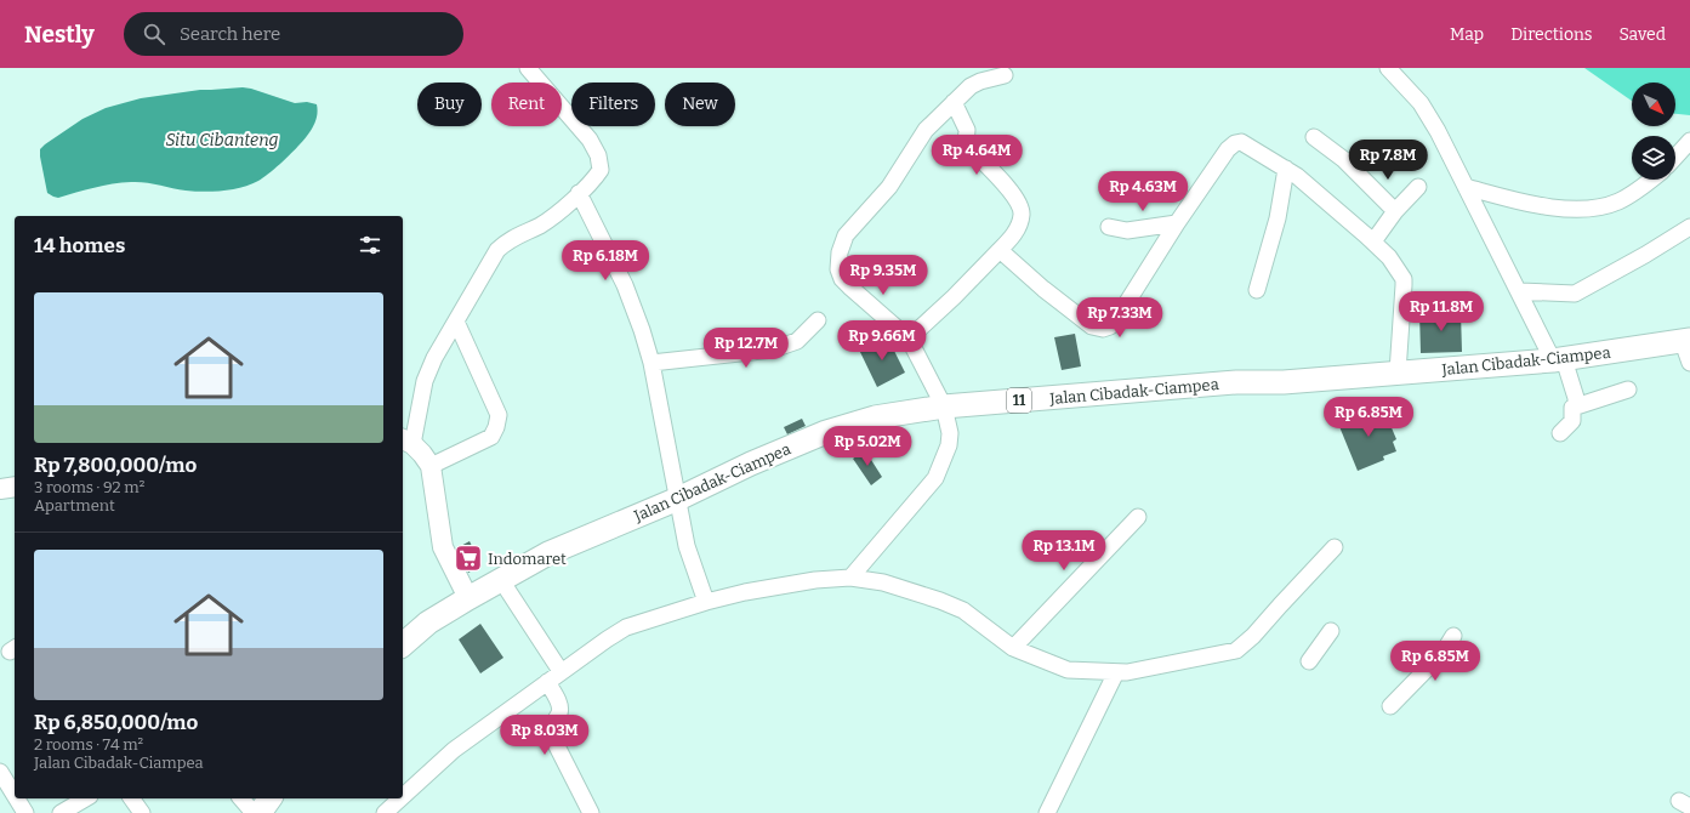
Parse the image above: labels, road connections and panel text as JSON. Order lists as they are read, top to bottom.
{
  "streets": {
    "highway": ["Jalan Cibadak-Ciampea", "11"]
  },
  "water": ["Situ Cibanteng"],
  "places": {
    "supermarket": ["Indomaret"]
  },
  "north": "bottom right",
  "page": {
    "header": "Nestly",
    "search": "Search here",
    "nav": ["Map", "Directions", "Saved"],
    "chip": [
      "Buy",
      "Rent",
      "Filters",
      "New"
    ],
    "price": [
      "Rp 4.64M",
      "Rp 7.8M",
      "Rp 4.63M",
      "Rp 6.18M",
      "Rp 9.35M",
      "Rp 11.8M",
      "Rp 7.33M",
      "Rp 9.66M",
      "Rp 12.7M",
      "Rp 6.85M",
      "Rp 5.02M",
      "Rp 13.1M",
      "Rp 6.85M",
      "Rp 8.03M"
    ],
    "heading": "14 homes",
    "list": [
      {
        "name": "Rp 7,800,000/mo",
        "note": "3 rooms · 92 m² · Apartment"
      },
      {
        "name": "Rp 6,850,000/mo",
        "note": "2 rooms · 74 m² · Jalan Cibadak-Ciampea"
      }
    ]
  }
}
